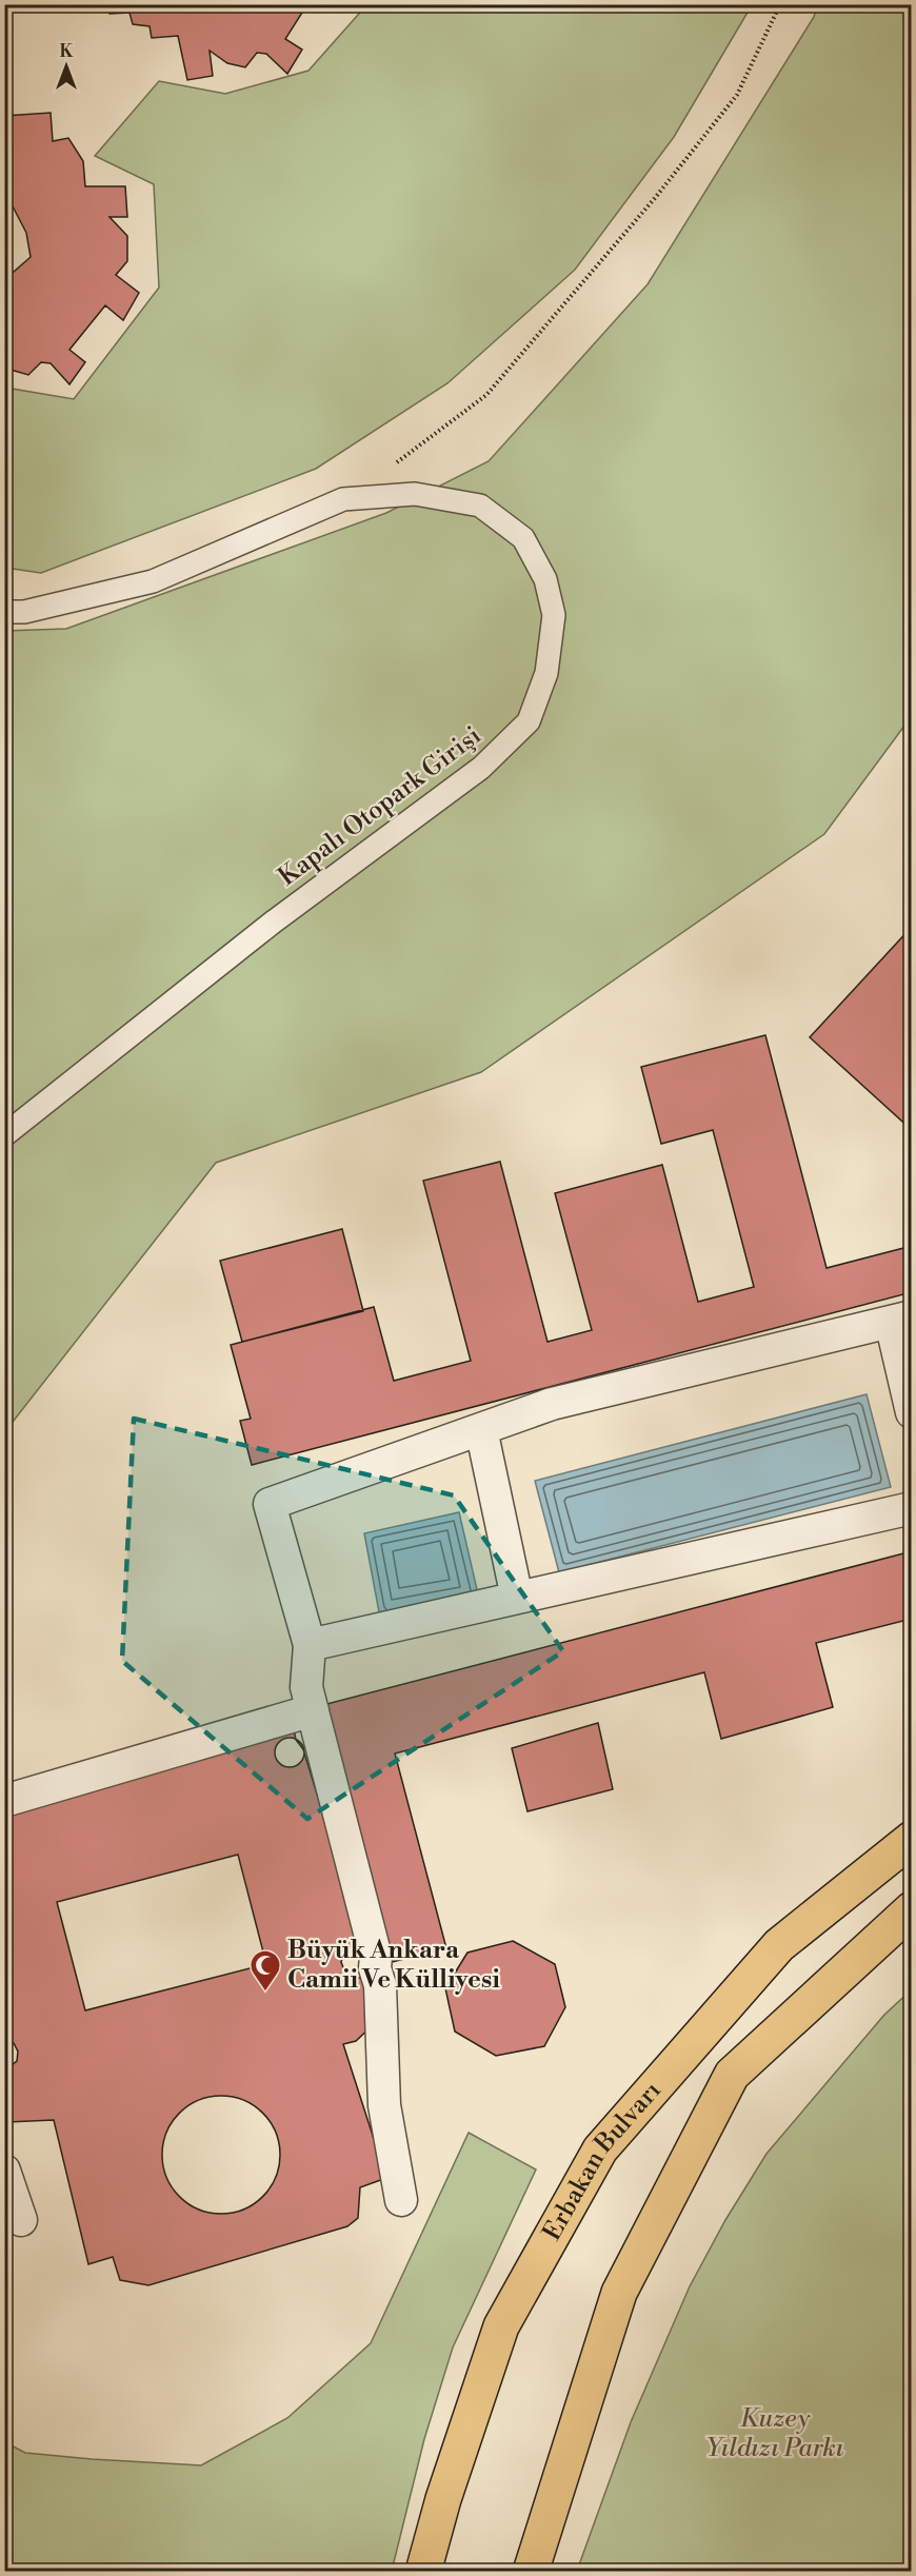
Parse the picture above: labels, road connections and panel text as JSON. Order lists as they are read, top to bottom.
{
  "streets": {
    "highway": ["Erbakan Bulvarı"],
    "lane": ["Kapalı Otopark Girişi"]
  },
  "parks": ["Kuzey Yıldızı Parkı"],
  "places": {
    "mosque": ["Büyük Ankara Camii Ve Külliyesi"]
  },
  "north": "top"
}
